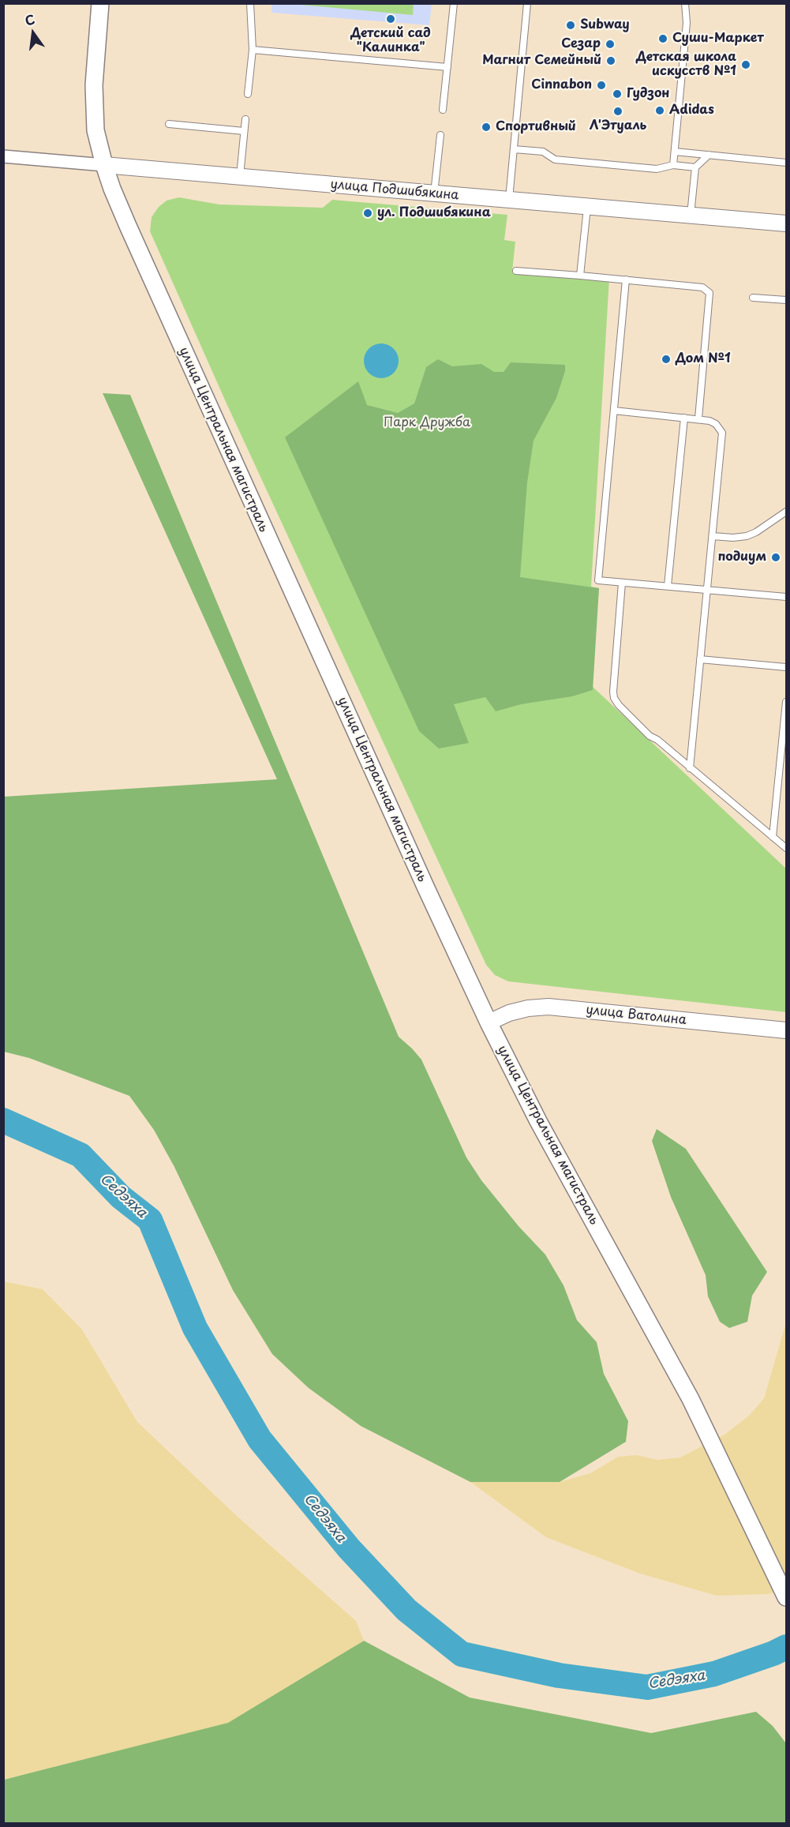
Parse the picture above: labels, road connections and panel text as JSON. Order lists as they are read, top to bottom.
{
  "streets": {
    "main road": ["улица Центральная магистраль"],
    "street": ["улица Подшибякина", "улица Ватолина"]
  },
  "crossings": [
    ["улица Подшибякина", "улица Центральная магистраль"],
    ["улица Центральная магистраль", "улица Ватолина"]
  ],
  "water": ["Седэяха"],
  "parks": ["Парк Дружба"],
  "places": [
    "Детский сад \"Калинка\"",
    "Subway",
    "Суши-Маркет",
    "Сезар",
    "Магнит Семейный",
    "Детская школа искусств №1",
    "Cinnabon",
    "Гудзон",
    "Adidas",
    "Л'Этуаль",
    "Спортивный",
    "ул. Подшибякина",
    "Дом №1",
    "подиум"
  ],
  "north": "top"
}
